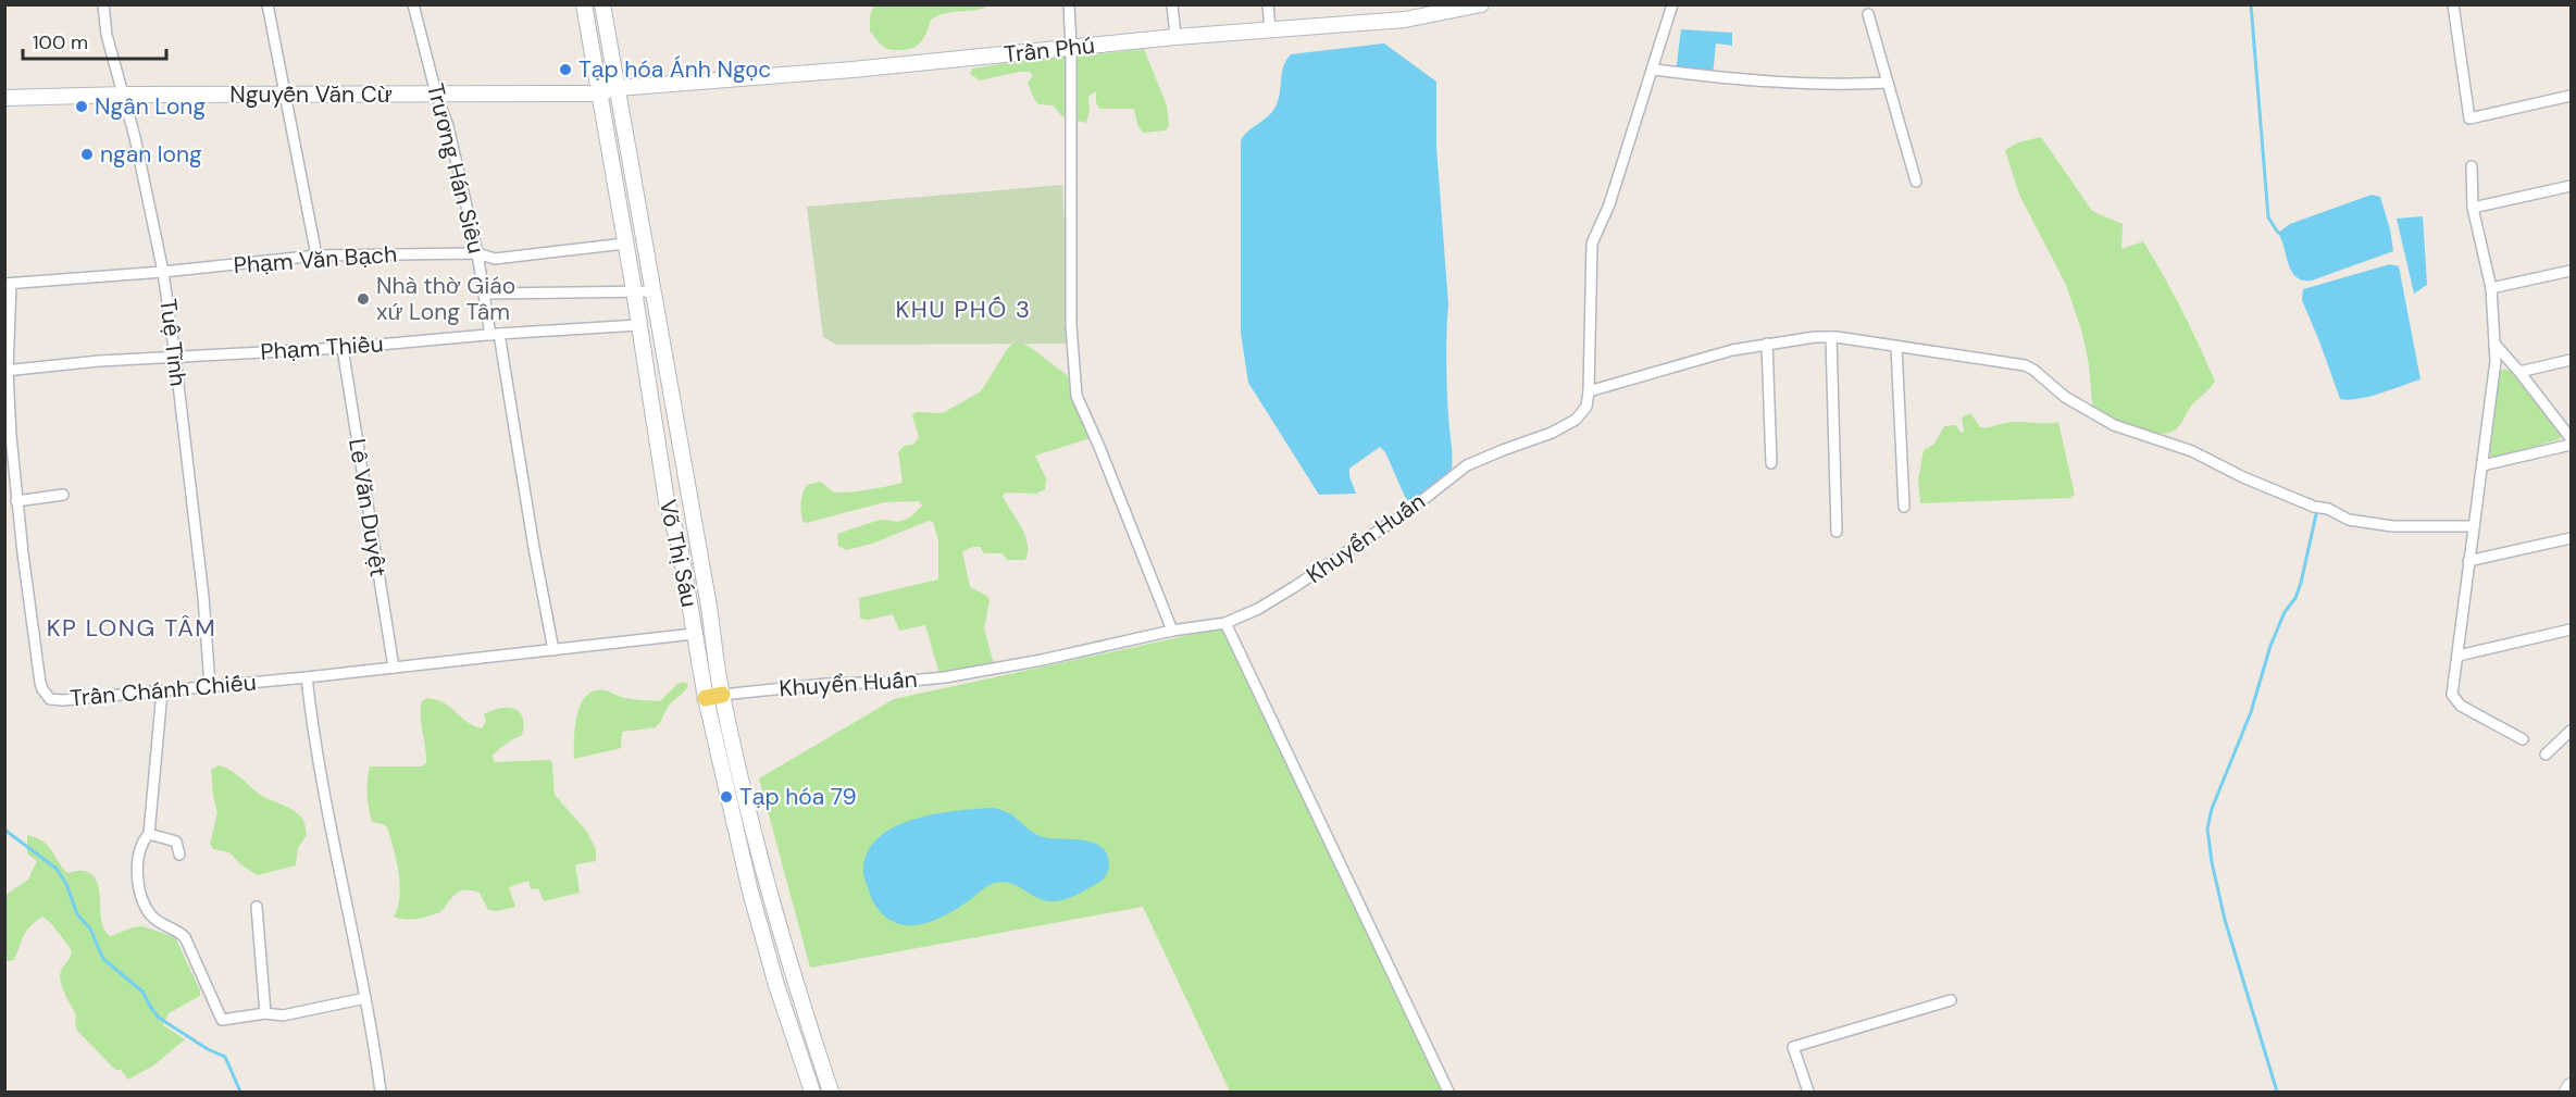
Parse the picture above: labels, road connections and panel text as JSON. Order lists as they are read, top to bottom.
{
  "streets": {
    "main road": ["Trần Phú", "Nguyễn Văn Cừ", "Võ Thị Sáu"],
    "street": [
      "Trương Hán Siêu",
      "Phạm Văn Bạch",
      "Tuệ Tĩnh",
      "Phạm Thiều",
      "Lê Văn Duyệt",
      "Khuyển Huấn",
      "Trần Chánh Chiếu"
    ]
  },
  "crossings": [
    ["Trần Phú", "Nguyễn Văn Cừ"],
    ["Trần Phú", "Võ Thị Sáu"],
    ["Nguyễn Văn Cừ", "Trương Hán Siêu"],
    ["Nguyễn Văn Cừ", "Tuệ Tĩnh"],
    ["Nguyễn Văn Cừ", "Võ Thị Sáu"],
    ["Trương Hán Siêu", "Phạm Văn Bạch"],
    ["Trương Hán Siêu", "Phạm Thiều"],
    ["Trương Hán Siêu", "Trần Chánh Chiếu"],
    ["Phạm Văn Bạch", "Tuệ Tĩnh"],
    ["Phạm Văn Bạch", "Võ Thị Sáu"],
    ["Phạm Văn Bạch", "Trần Chánh Chiếu"],
    ["Tuệ Tĩnh", "Phạm Thiều"],
    ["Tuệ Tĩnh", "Trần Chánh Chiếu"],
    ["Phạm Thiều", "Lê Văn Duyệt"],
    ["Phạm Thiều", "Võ Thị Sáu"],
    ["Phạm Thiều", "Trần Chánh Chiếu"],
    ["Lê Văn Duyệt", "Trần Chánh Chiếu"],
    ["Khuyển Huấn", "Võ Thị Sáu"],
    ["Võ Thị Sáu", "Trần Chánh Chiếu"]
  ],
  "districts": ["KHU PHỐ 3", "KP LONG TÂM"],
  "places": [
    "Tạp hóa Ánh Ngọc",
    "Ngân Long",
    "ngan long",
    "Nhà thờ Giáo xứ Long Tâm",
    "Tạp hóa 79"
  ],
  "scale_bar": "100 m"
}
